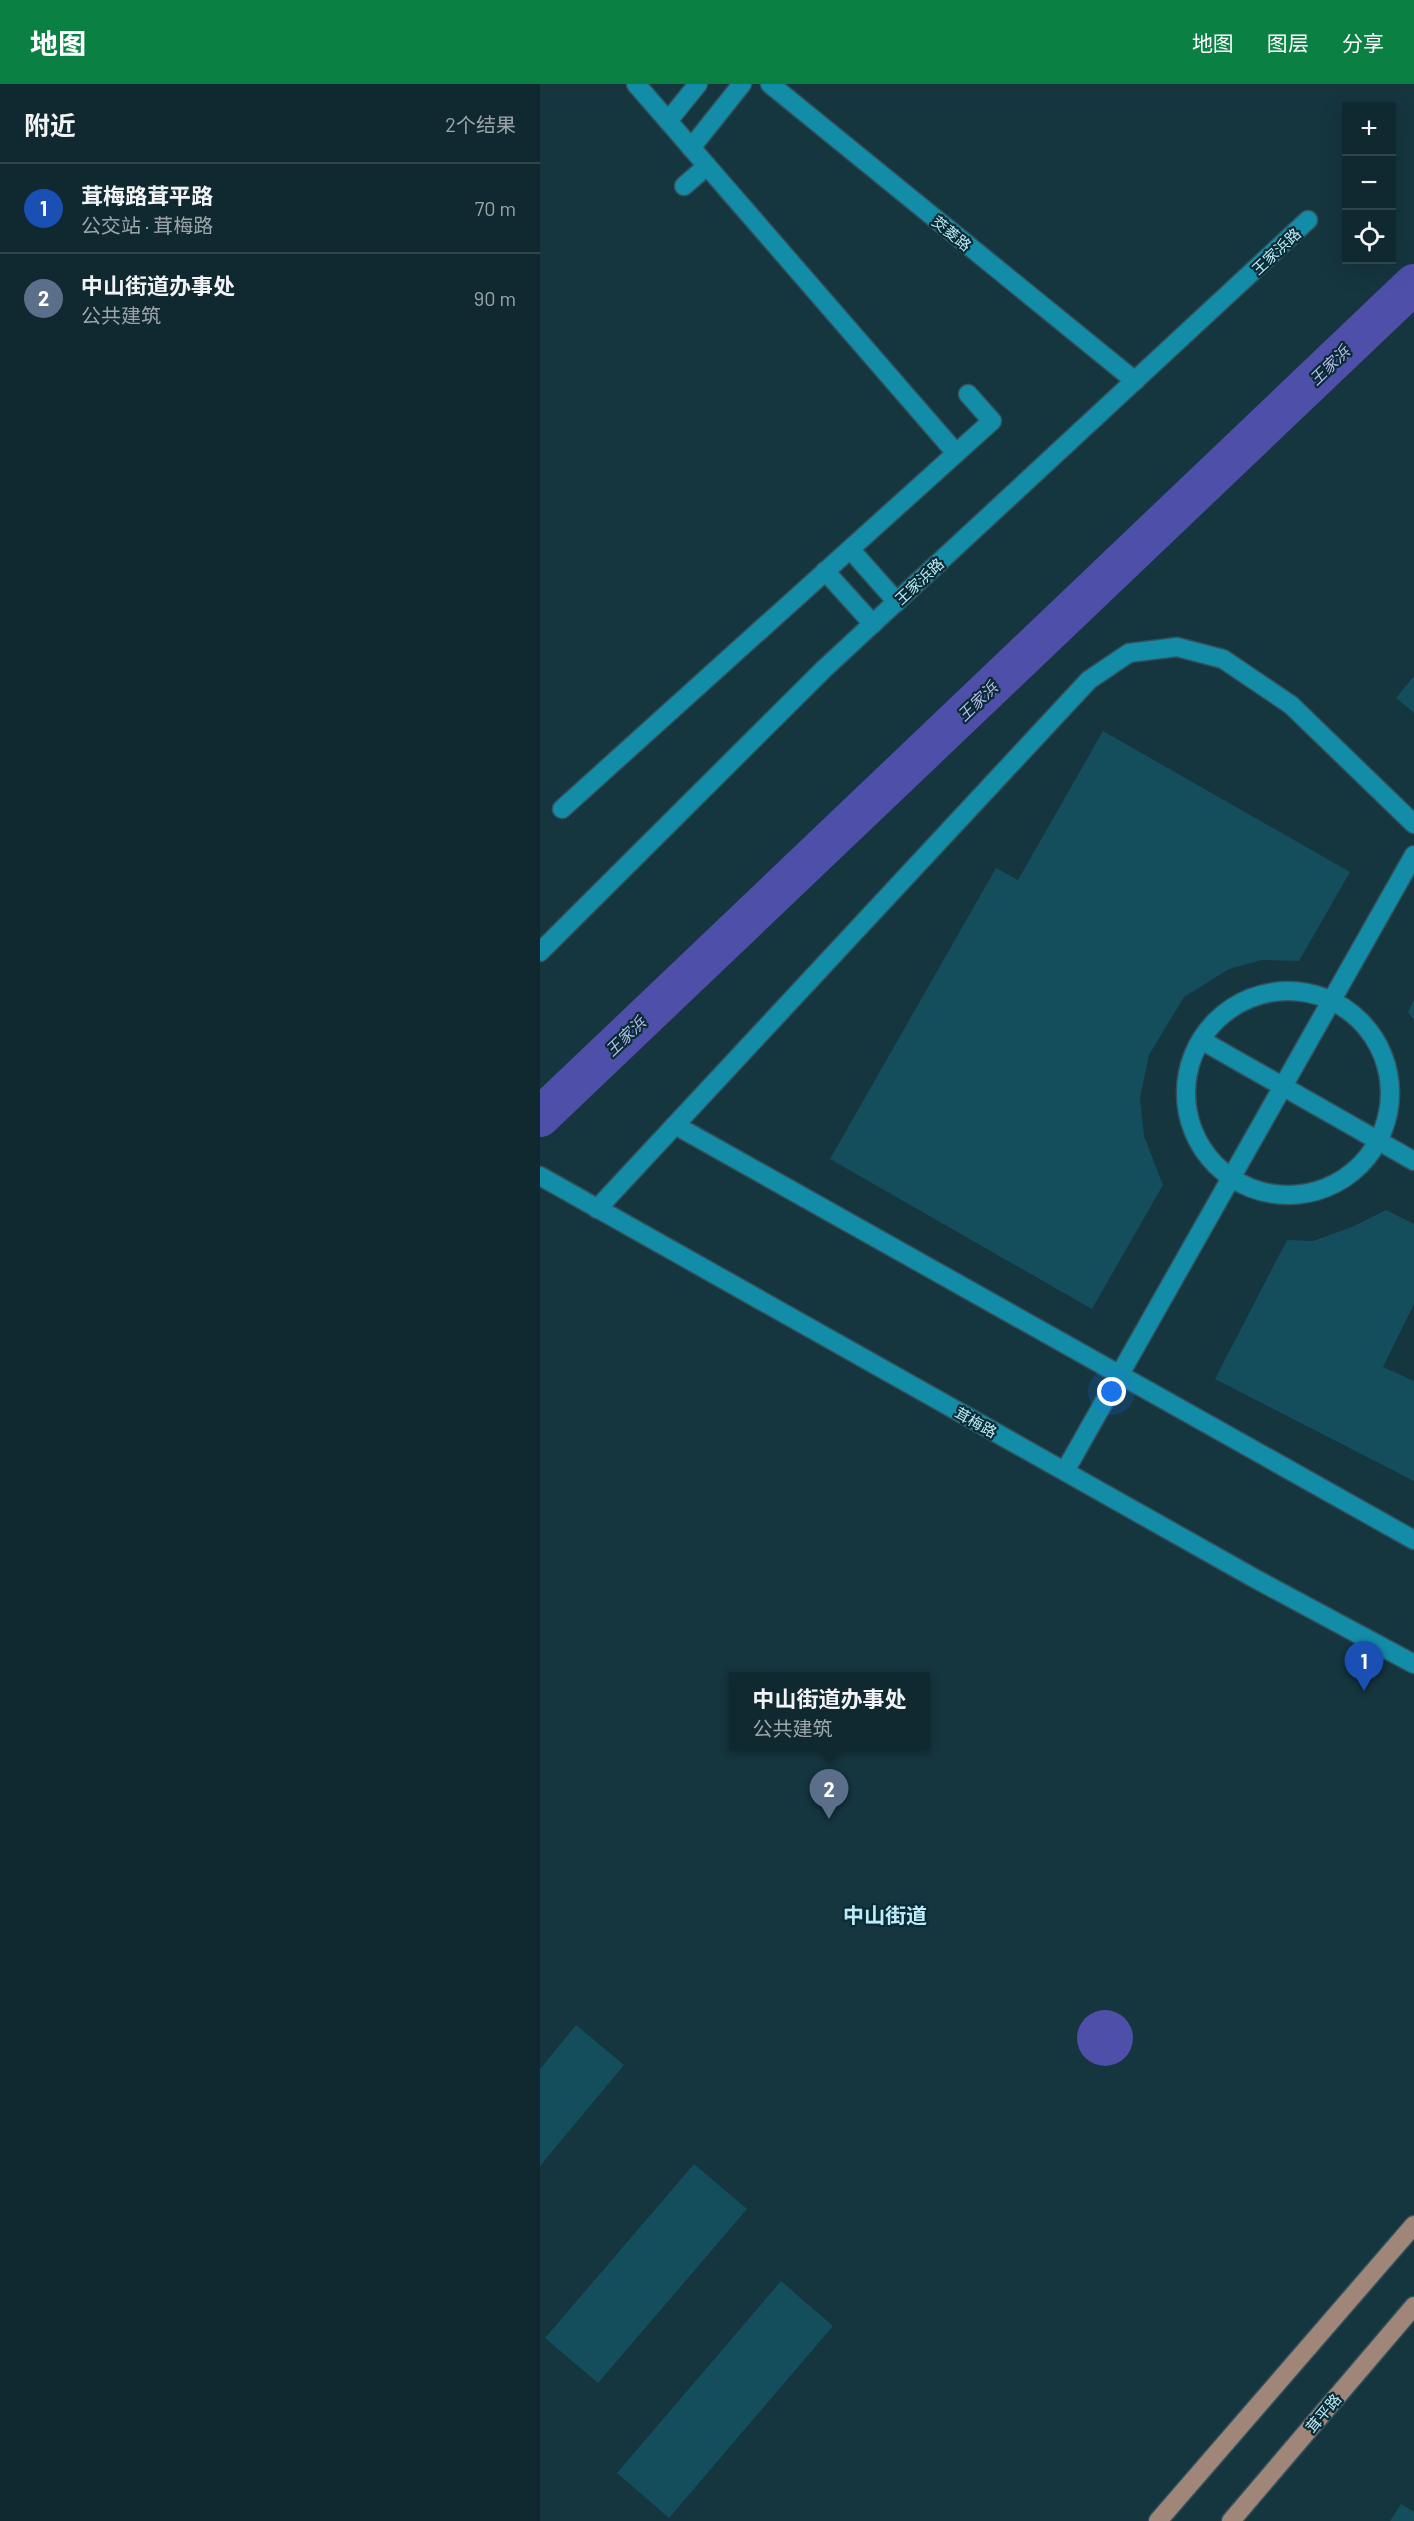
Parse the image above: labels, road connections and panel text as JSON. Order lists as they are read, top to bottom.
{
  "streets": {
    "main road": ["茸平路"],
    "street": ["茭菱路", "王家浜路", "茸梅路"]
  },
  "crossings": [
    ["茭菱路", "王家浜路"]
  ],
  "districts": ["中山街道"],
  "water": ["王家浜"],
  "page": {
    "header": "地图",
    "nav": ["地图", "图层", "分享"],
    "heading": ["附近", "2个结果"],
    "map_buttons": ["+", "−"],
    "list": [
      {
        "mark": "1",
        "name": "茸梅路茸平路",
        "note": "公交站 · 茸梅路",
        "value": "70 m"
      },
      {
        "mark": "2",
        "name": "中山街道办事处",
        "note": "公共建筑",
        "value": "90 m"
      }
    ],
    "pins": ["1", "2"],
    "popup": ["中山街道办事处", "公共建筑"]
  }
}
